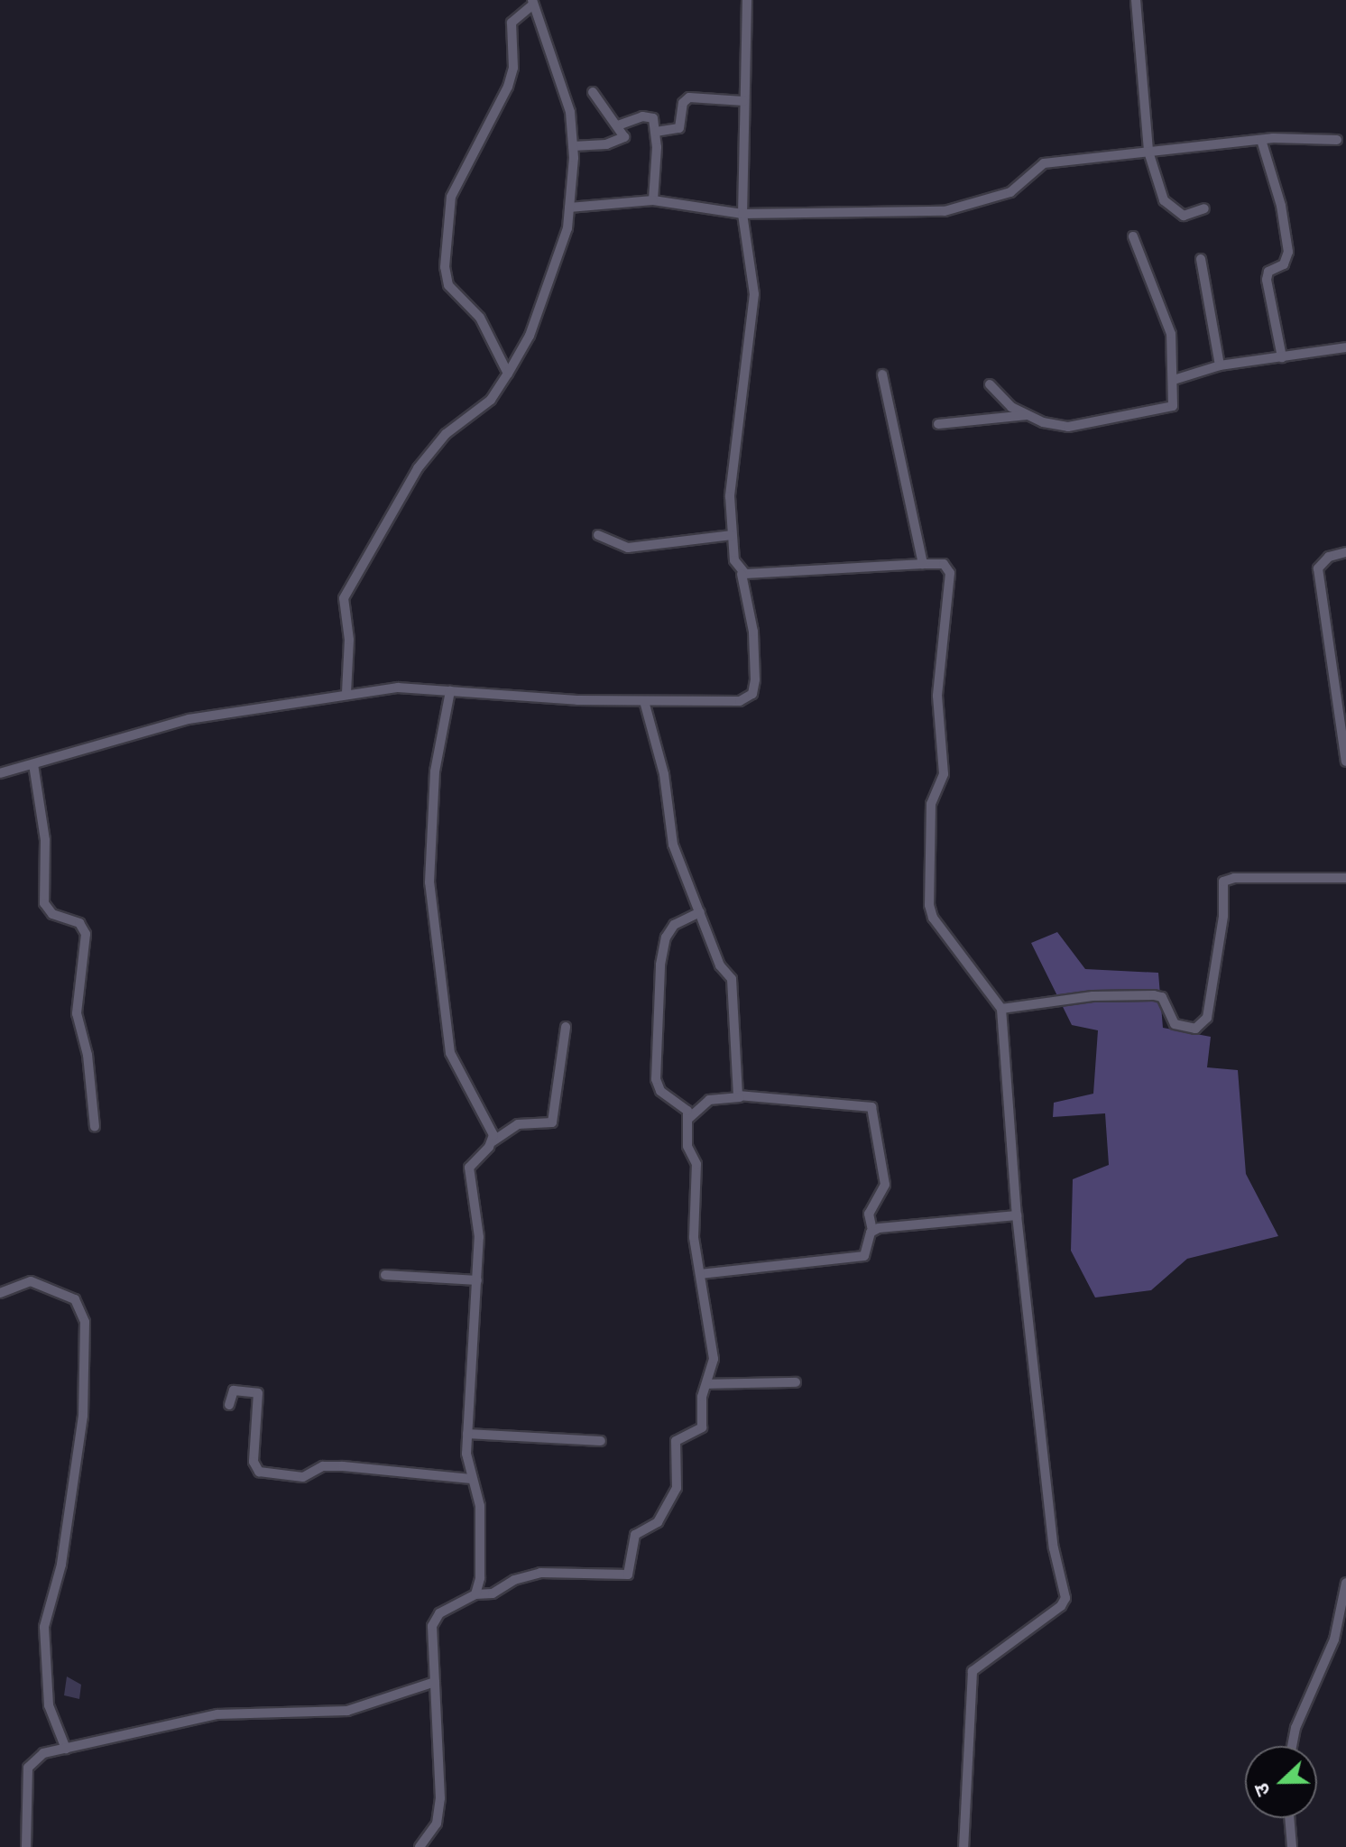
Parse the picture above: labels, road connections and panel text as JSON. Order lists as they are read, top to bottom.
{
  "north": "left"
}
